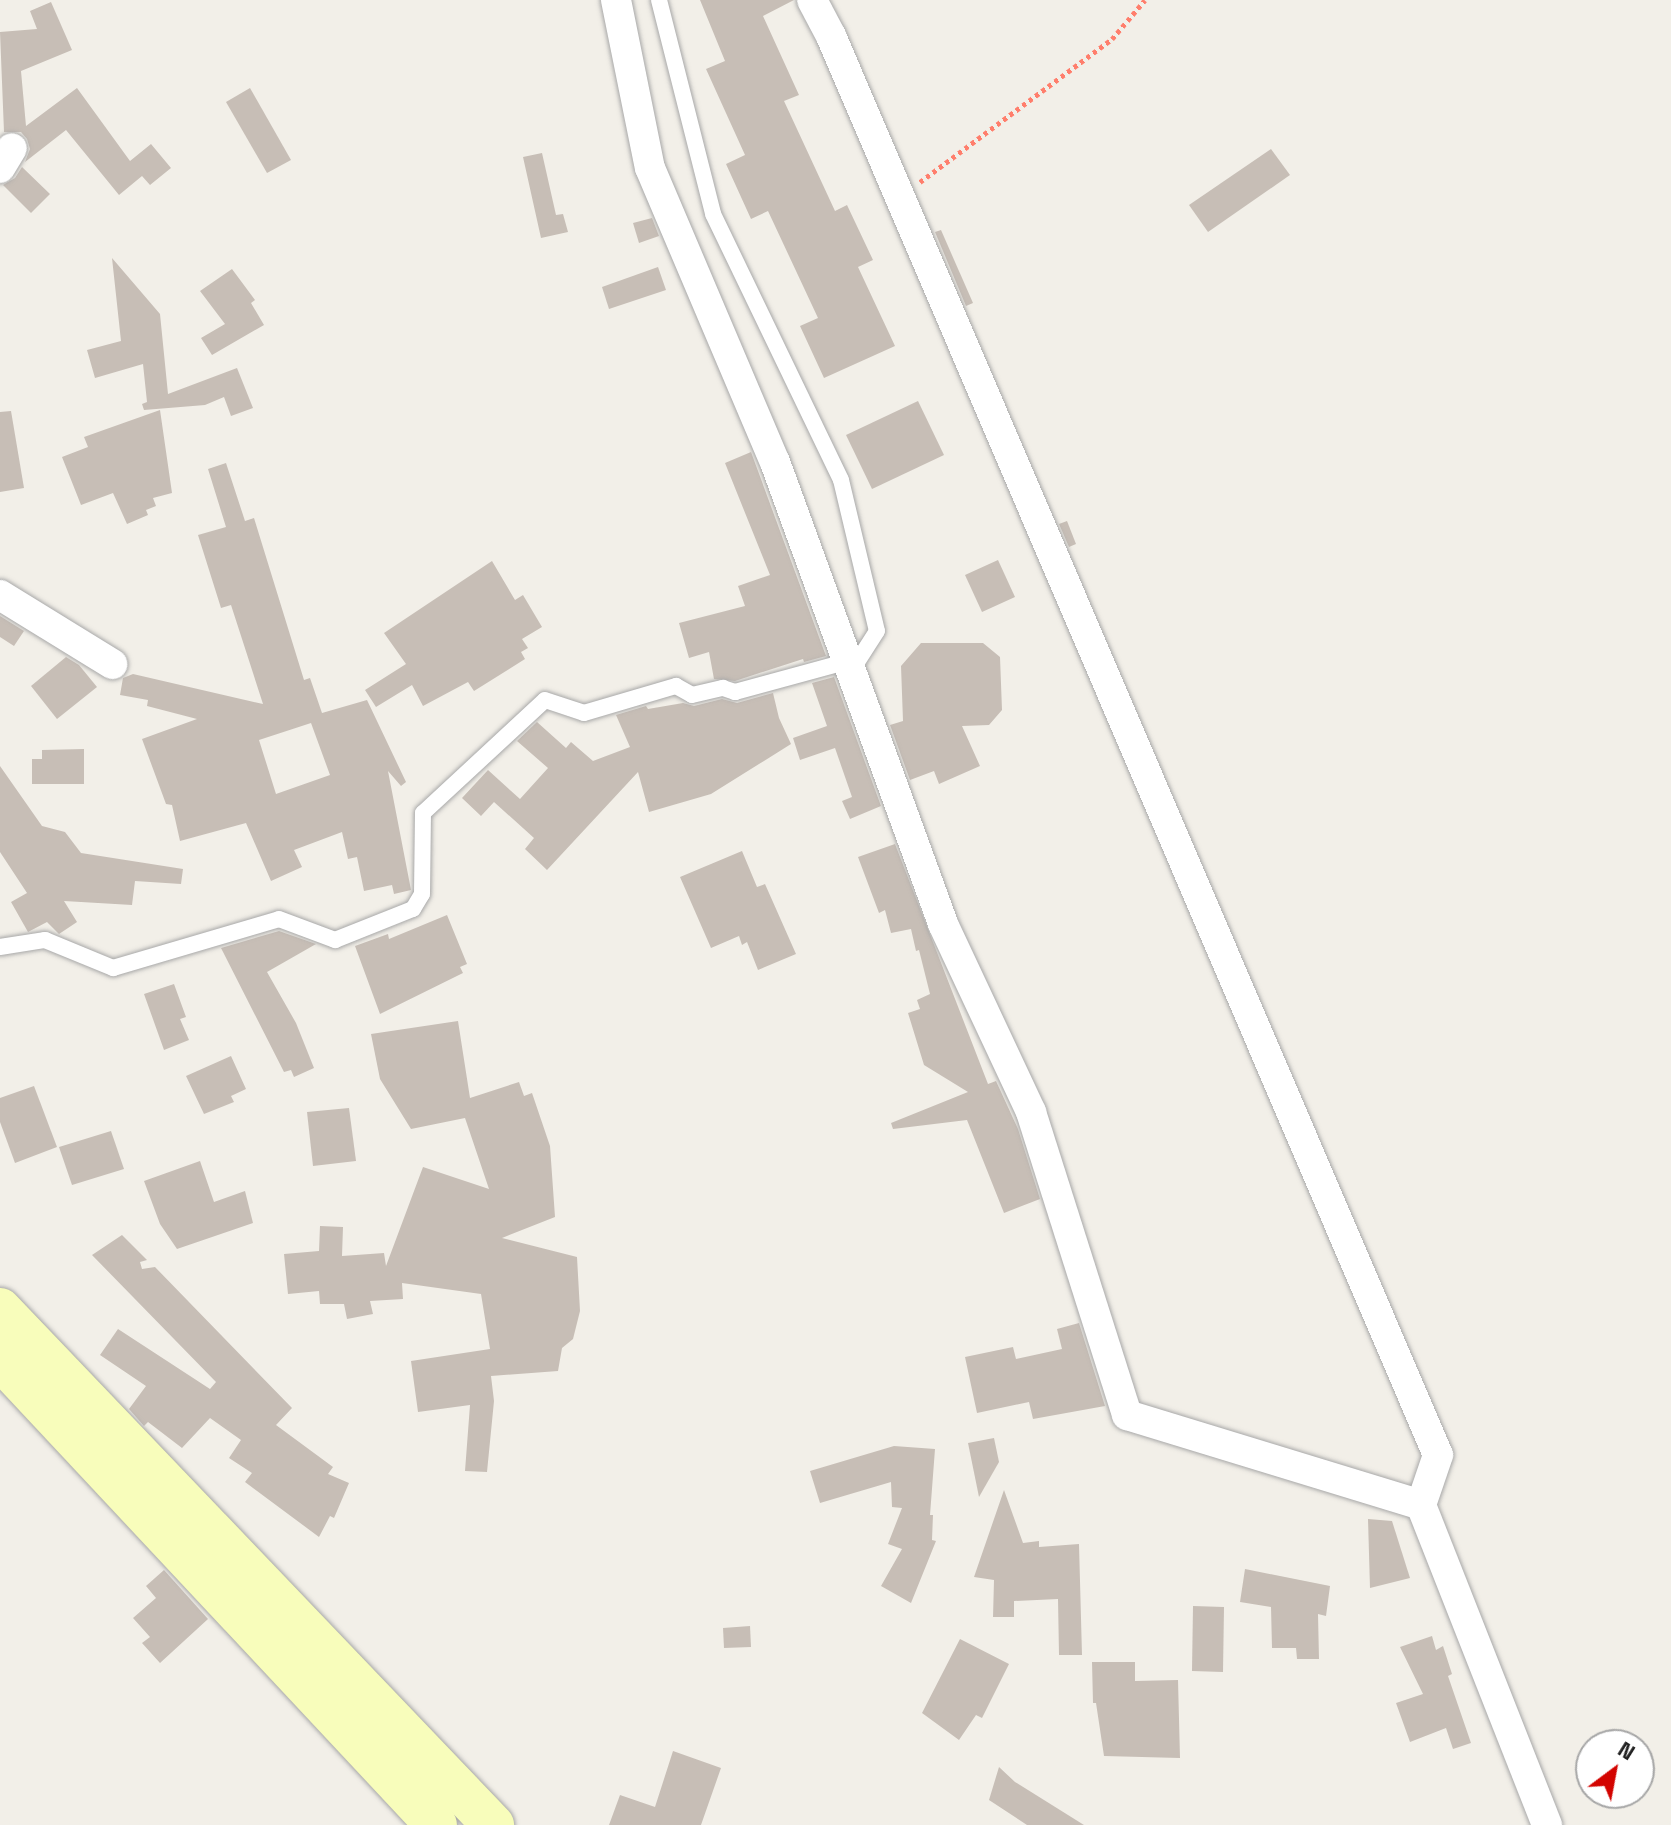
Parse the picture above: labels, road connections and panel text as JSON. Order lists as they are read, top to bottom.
{
  "north": "top right"
}
